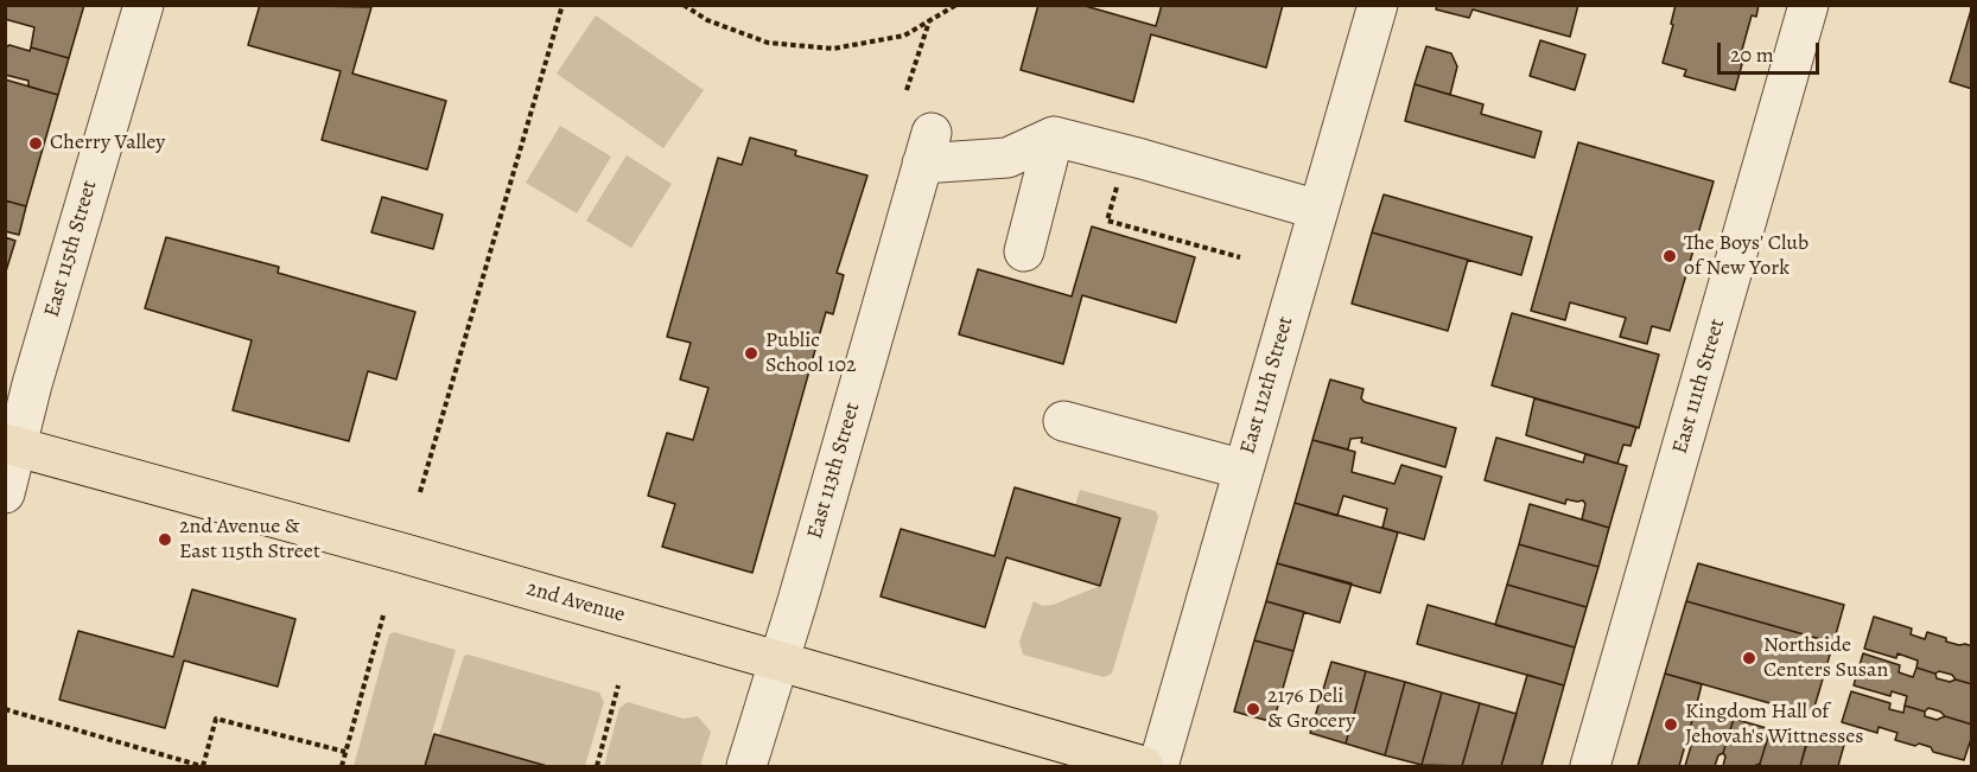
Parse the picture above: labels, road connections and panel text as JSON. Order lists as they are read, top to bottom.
{
  "streets": {
    "main road": ["2nd Avenue"],
    "street": [
      "East 115th Street",
      "East 112th Street",
      "East 111th Street",
      "East 113th Street"
    ]
  },
  "crossings": [
    ["East 115th Street", "2nd Avenue"],
    ["East 113th Street", "2nd Avenue"]
  ],
  "places": [
    "Cherry Valley",
    "The Boys' Club of New York",
    "Public School 102",
    "2nd Avenue & East 115th Street",
    "Northside Centers Susan",
    "2176 Deli & Grocery",
    "Kingdom Hall of Jehovah's Wittnesses"
  ],
  "scale_bar": "20 m"
}
